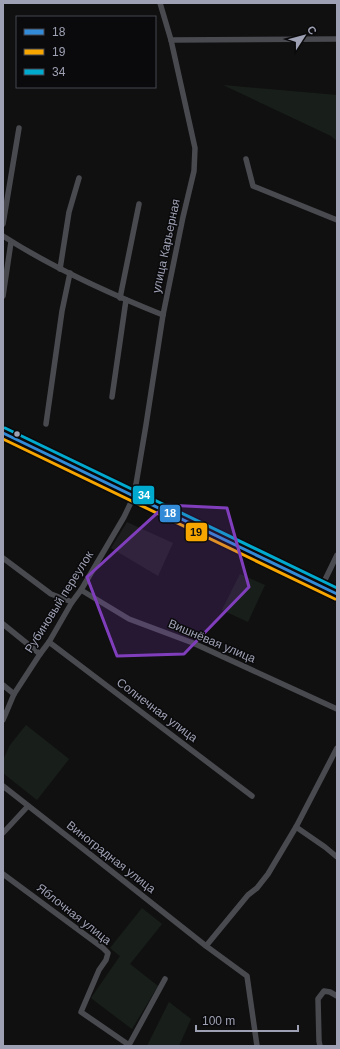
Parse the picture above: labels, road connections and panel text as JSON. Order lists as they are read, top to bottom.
{
  "streets": {
    "street": [
      "улица Карьерная",
      "Рубиновый переулок",
      "Вишнёвая улица",
      "Солнечная улица",
      "Виноградная улица",
      "Яблочная улица"
    ]
  },
  "crossings": [
    ["улица Карьерная", "Рубиновый переулок"],
    ["Рубиновый переулок", "Вишнёвая улица"],
    ["Рубиновый переулок", "Солнечная улица"]
  ],
  "lines": ["transit line 34", "transit line 18", "transit line 19"],
  "legend": ["18", "19", "34"],
  "scale_bar": "100 m",
  "north": "top right"
}
